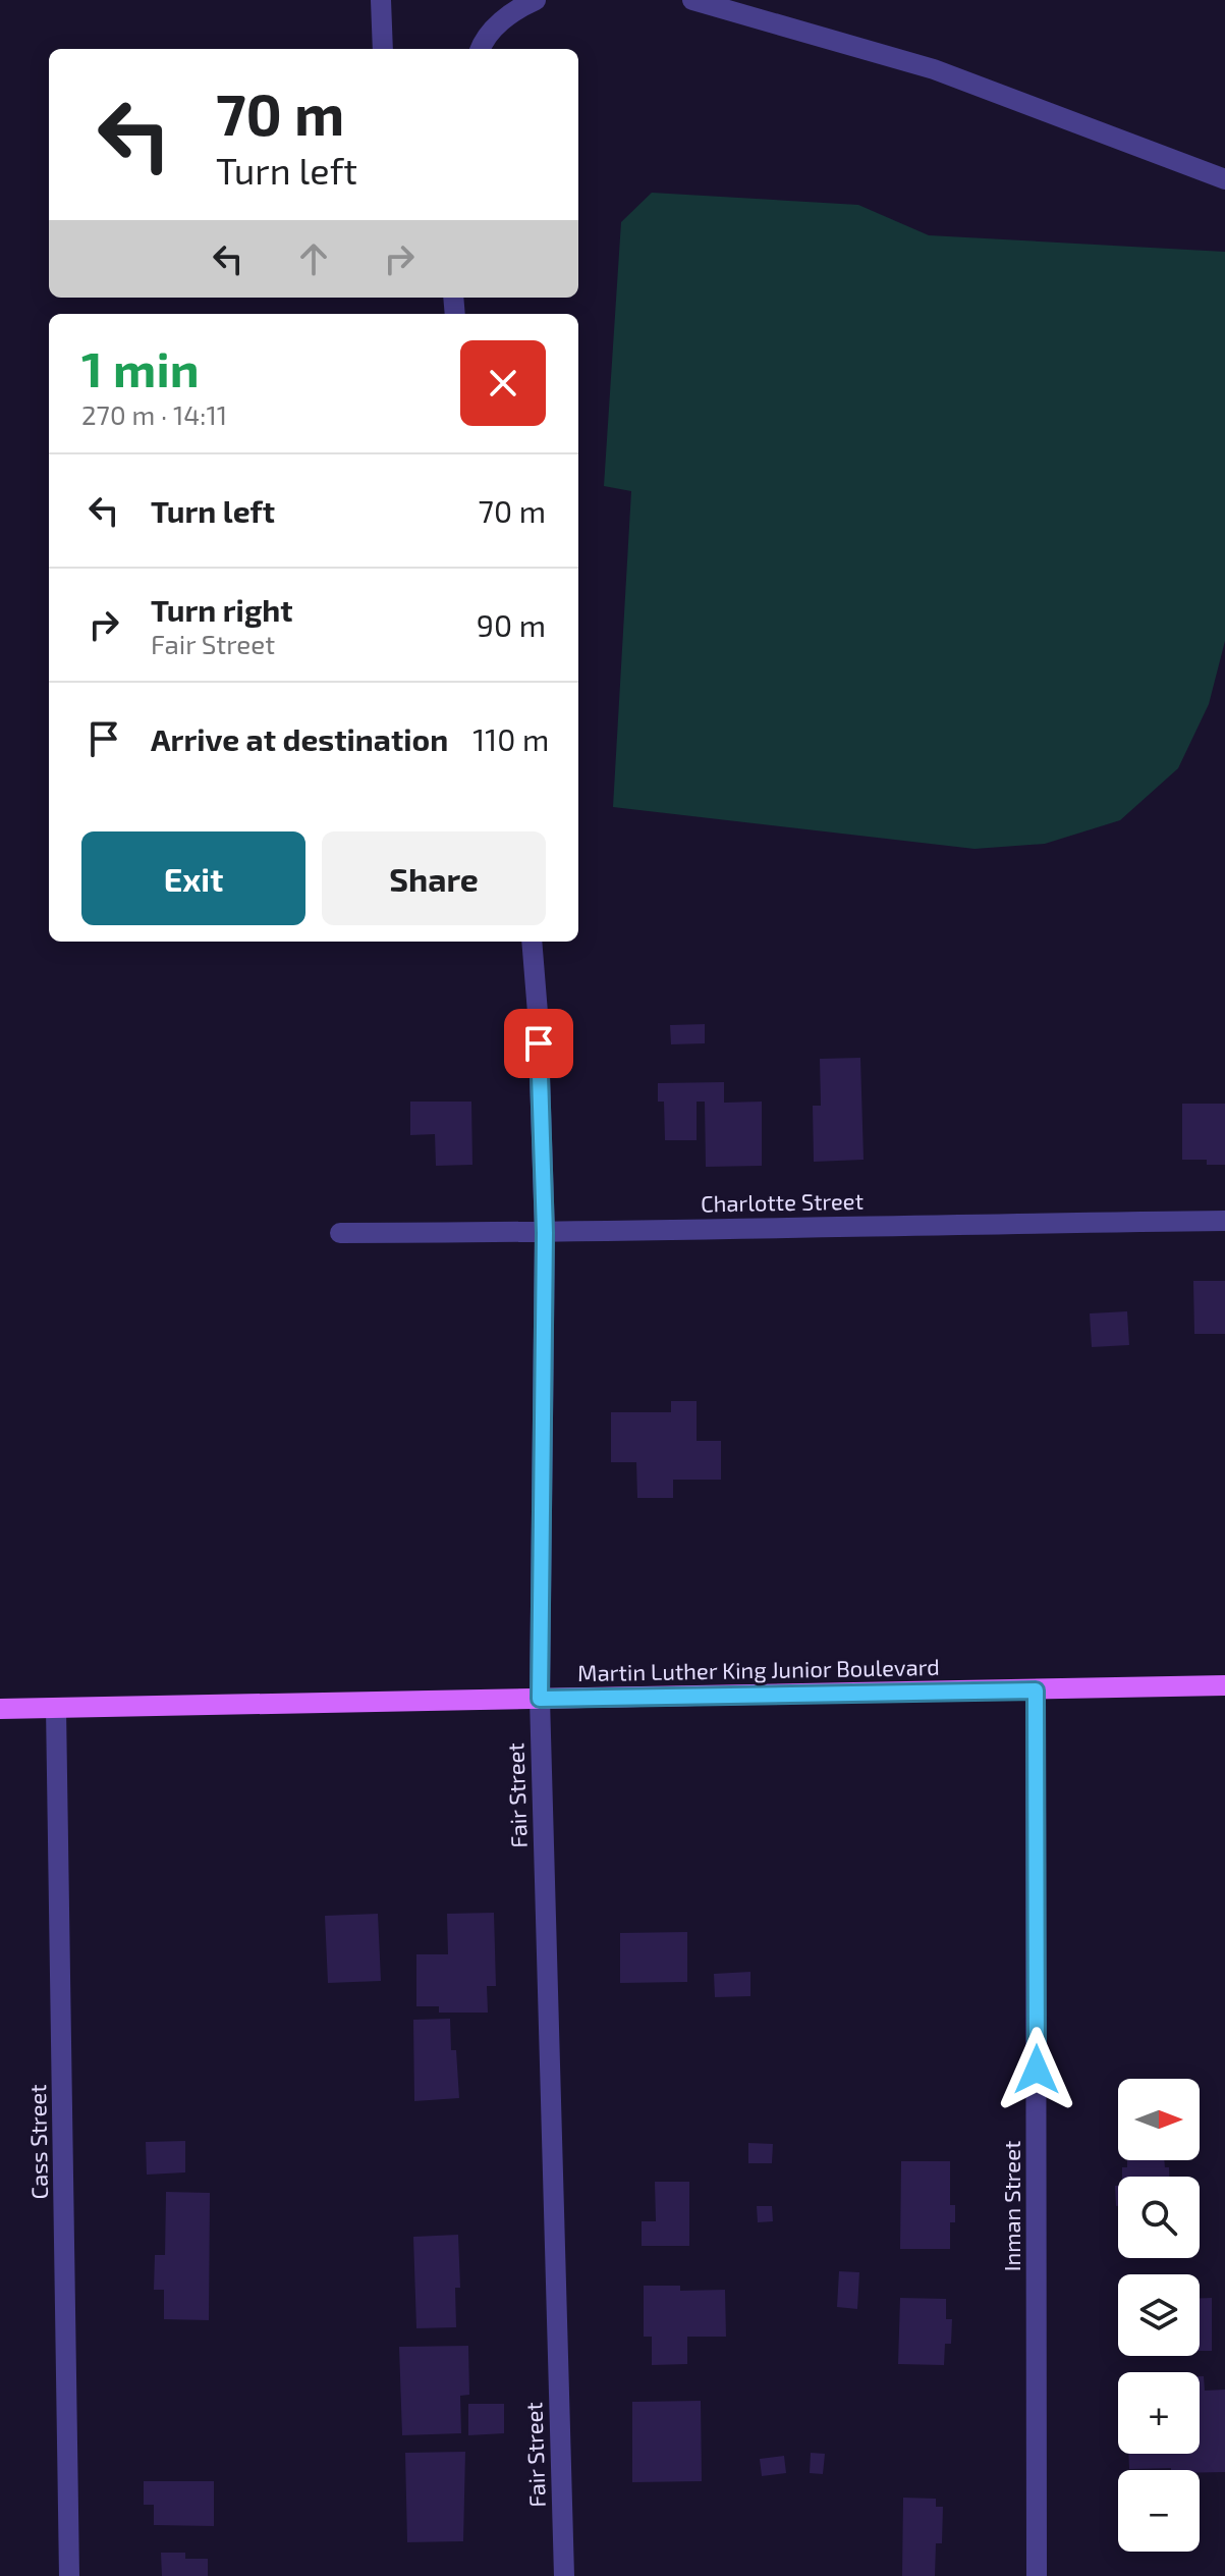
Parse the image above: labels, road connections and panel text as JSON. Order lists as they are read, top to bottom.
{
  "streets": {
    "main road": ["Martin Luther King Junior Boulevard"],
    "street": [
      "Charlotte Street",
      "Fair Street",
      "Cass Street",
      "Inman Street"
    ]
  },
  "crossings": [
    ["Charlotte Street", "Fair Street"],
    ["Martin Luther King Junior Boulevard", "Fair Street"],
    ["Martin Luther King Junior Boulevard", "Cass Street"],
    ["Martin Luther King Junior Boulevard", "Inman Street"]
  ],
  "north": "right",
  "page": {
    "turn": ["70 m", "Turn left"],
    "heading": ["1 min", "270 m · 14:11"],
    "list": [
      {
        "name": "Turn left",
        "value": "70 m"
      },
      {
        "name": "Turn right",
        "note": "Fair Street",
        "value": "90 m"
      },
      {
        "name": "Arrive at destination",
        "value": "110 m"
      }
    ],
    "buttons": ["Exit", "Share"],
    "map_buttons": ["+", "−"]
  }
}
